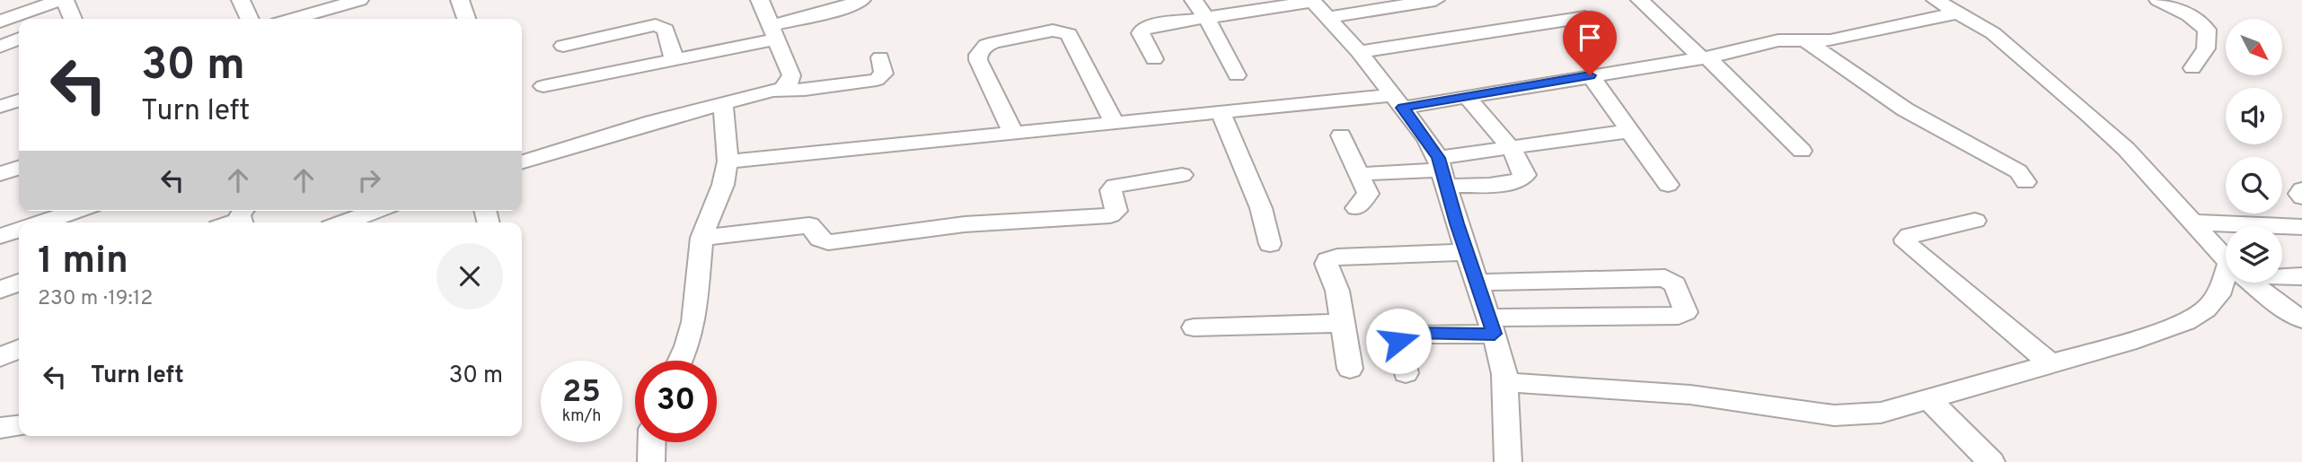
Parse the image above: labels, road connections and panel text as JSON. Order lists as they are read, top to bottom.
{
  "north": "bottom right",
  "page": {
    "turn": ["30 m", "Turn left"],
    "heading": ["1 min", "230 m · 19:12"],
    "list": [
      {
        "name": "Turn left",
        "value": "30 m"
      }
    ],
    "speed": "25 km/h",
    "limit": "30"
  }
}
